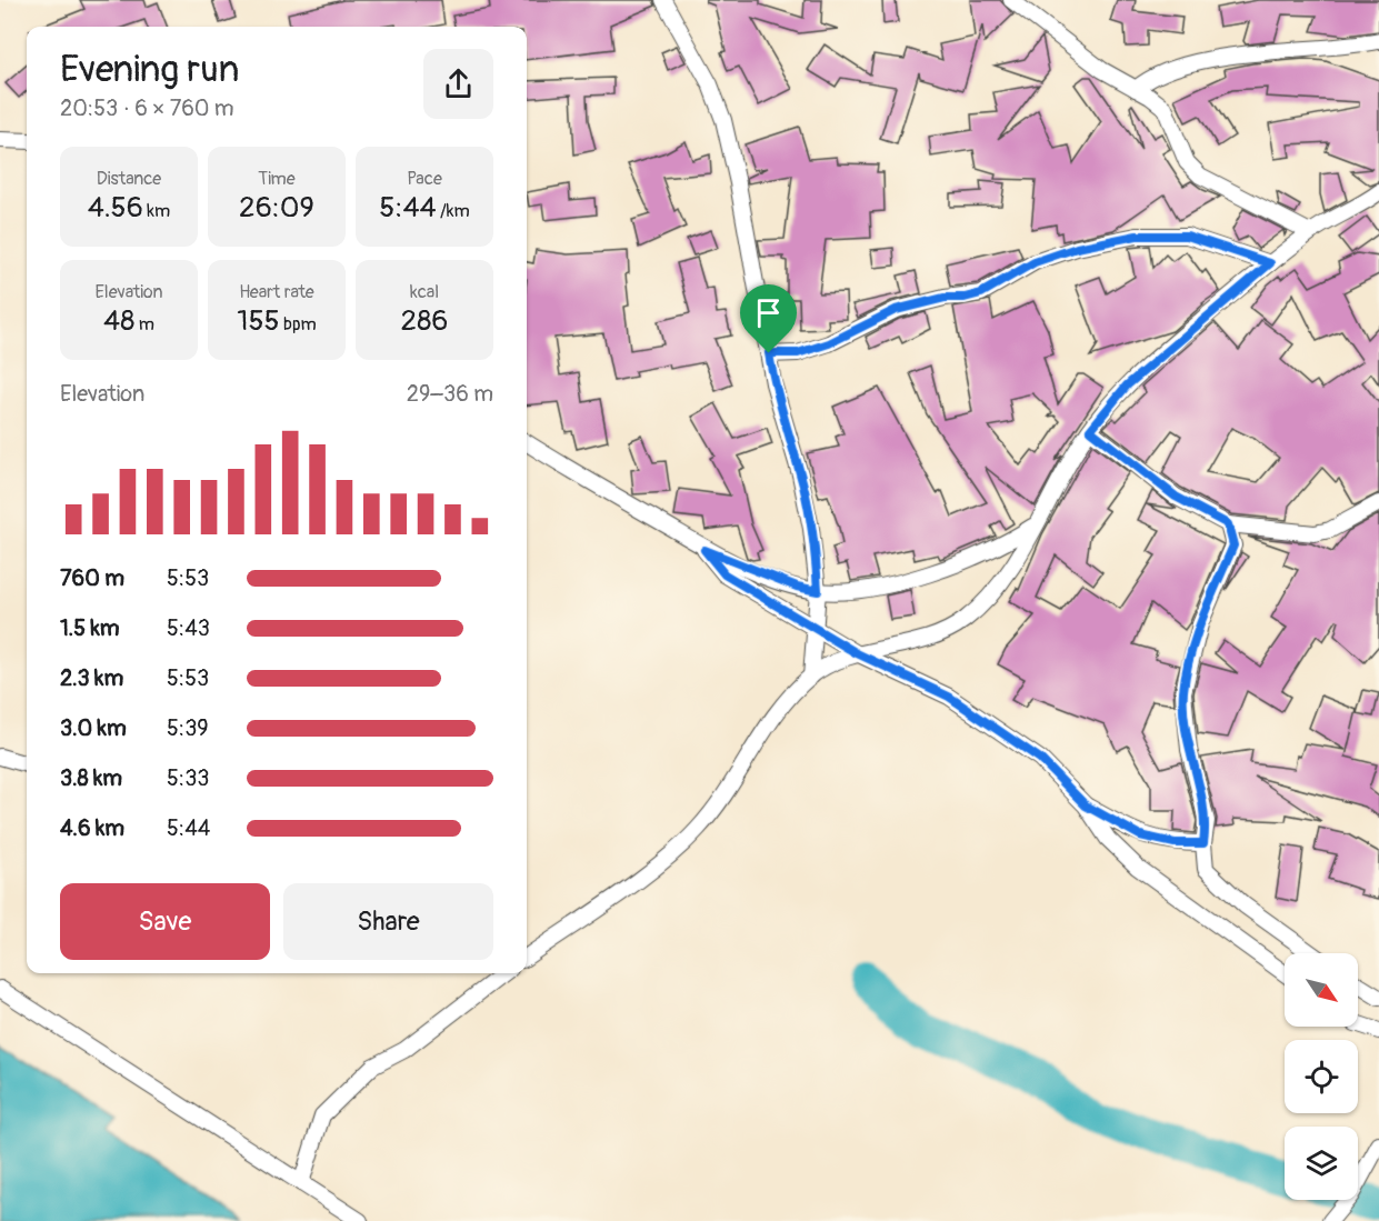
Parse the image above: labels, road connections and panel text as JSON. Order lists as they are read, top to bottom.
{
  "north": "bottom right",
  "page": {
    "heading": ["Evening run", "20:53 · 6 × 760 m"],
    "stats": [
      ["Distance", "4.56 km"],
      ["Time", "26:09"],
      ["Pace", "5:44 /km"],
      ["Elevation", "48 m"],
      ["Heart rate", "155 bpm"],
      ["kcal", "286"]
    ],
    "chart": ["Elevation", "29–36 m"],
    "list": [
      {
        "name": "760 m",
        "note": "5:53"
      },
      {
        "name": "1.5 km",
        "note": "5:43"
      },
      {
        "name": "2.3 km",
        "note": "5:53"
      },
      {
        "name": "3.0 km",
        "note": "5:39"
      },
      {
        "name": "3.8 km",
        "note": "5:33"
      },
      {
        "name": "4.6 km",
        "note": "5:44"
      }
    ],
    "buttons": ["Save", "Share"]
  }
}
